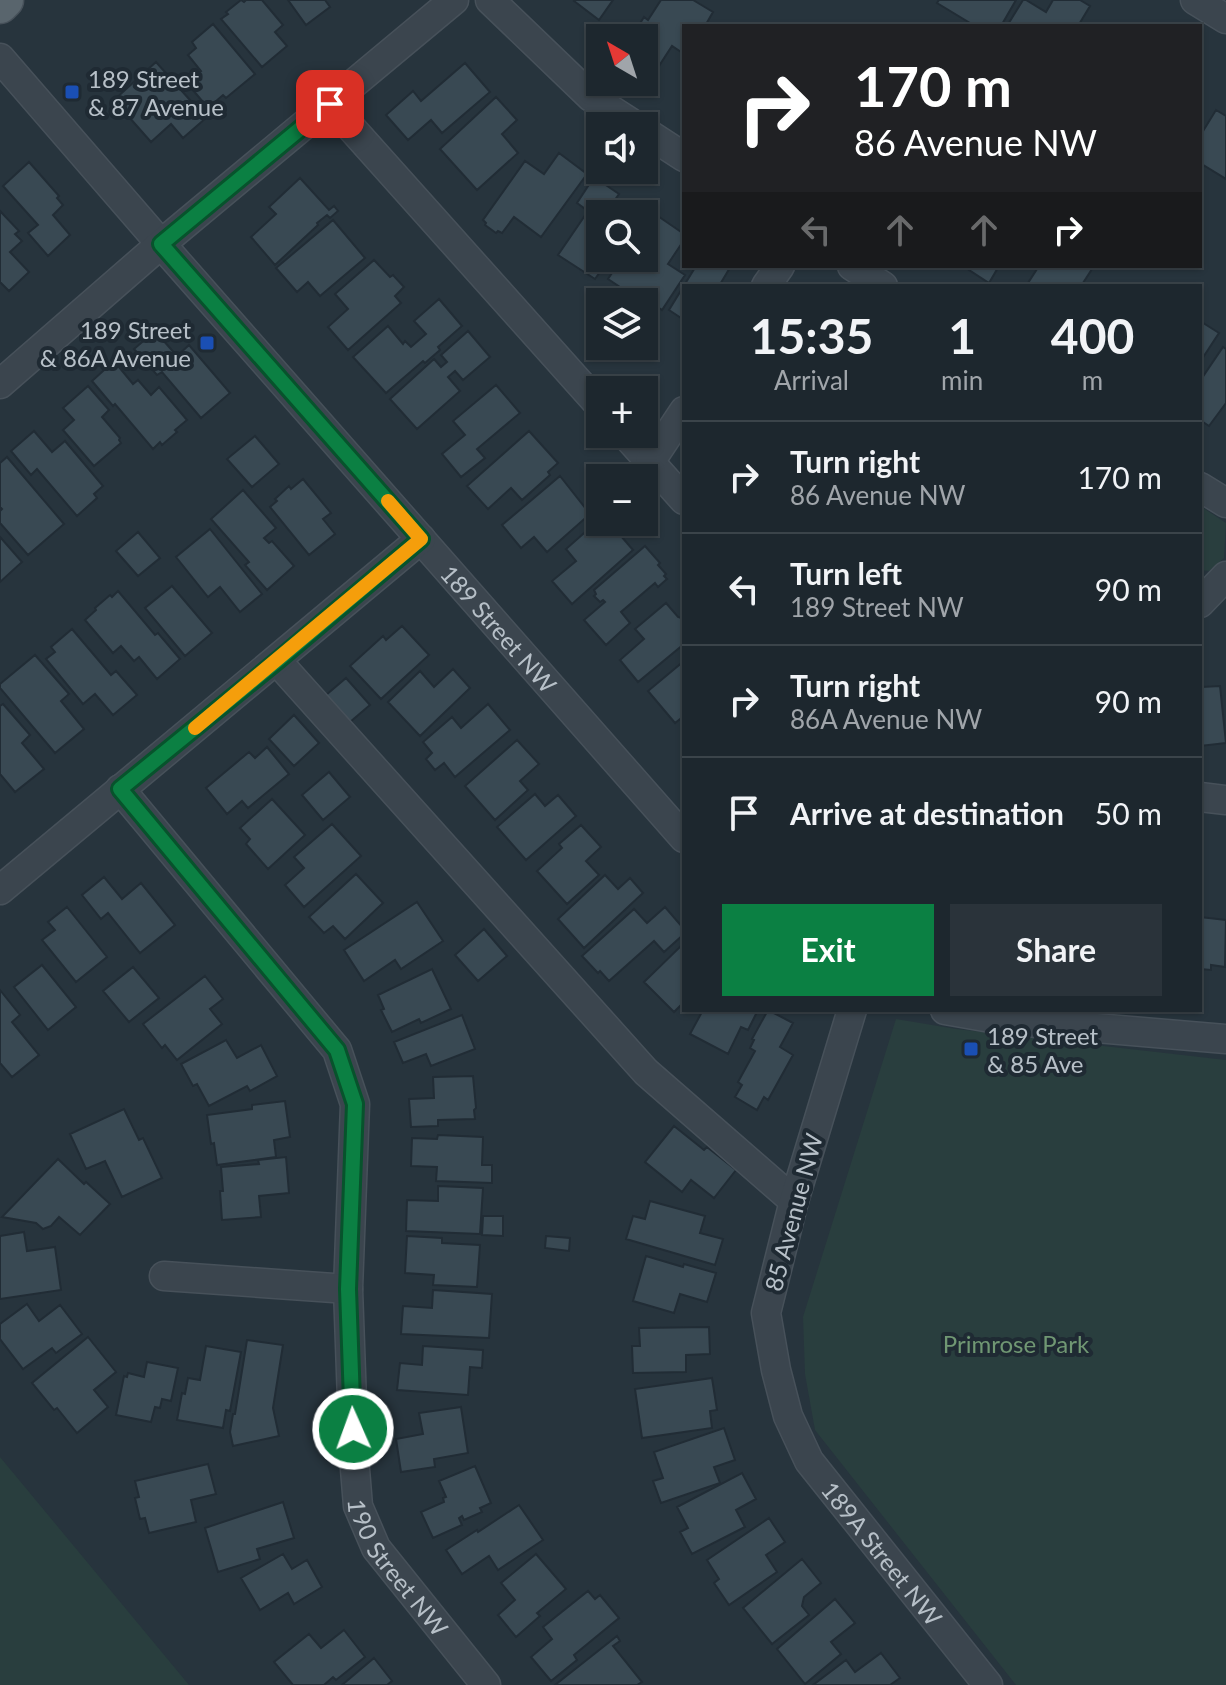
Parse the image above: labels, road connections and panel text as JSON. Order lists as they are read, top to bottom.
{
  "streets": {
    "street": [
      "189 Street NW",
      "85 Avenue NW",
      "189A Street NW",
      "190 Street NW"
    ]
  },
  "crossings": [
    ["85 Avenue NW", "189A Street NW"]
  ],
  "parks": ["Primrose Park"],
  "places": {
    "transit": ["189 Street & 87 Avenue", "189 Street & 86A Avenue", "189 Street & 85 Ave"]
  },
  "north": "top left",
  "page": {
    "map_buttons": ["+", "−"],
    "turn": ["170 m", "86 Avenue NW"],
    "eta": [
      "15:35",
      "Arrival",
      "1",
      "min",
      "400",
      "m"
    ],
    "list": [
      {
        "name": "Turn right",
        "note": "86 Avenue NW",
        "value": "170 m"
      },
      {
        "name": "Turn left",
        "note": "189 Street NW",
        "value": "90 m"
      },
      {
        "name": "Turn right",
        "note": "86A Avenue NW",
        "value": "90 m"
      },
      {
        "name": "Arrive at destination",
        "value": "50 m"
      }
    ],
    "buttons": ["Exit", "Share"]
  }
}
